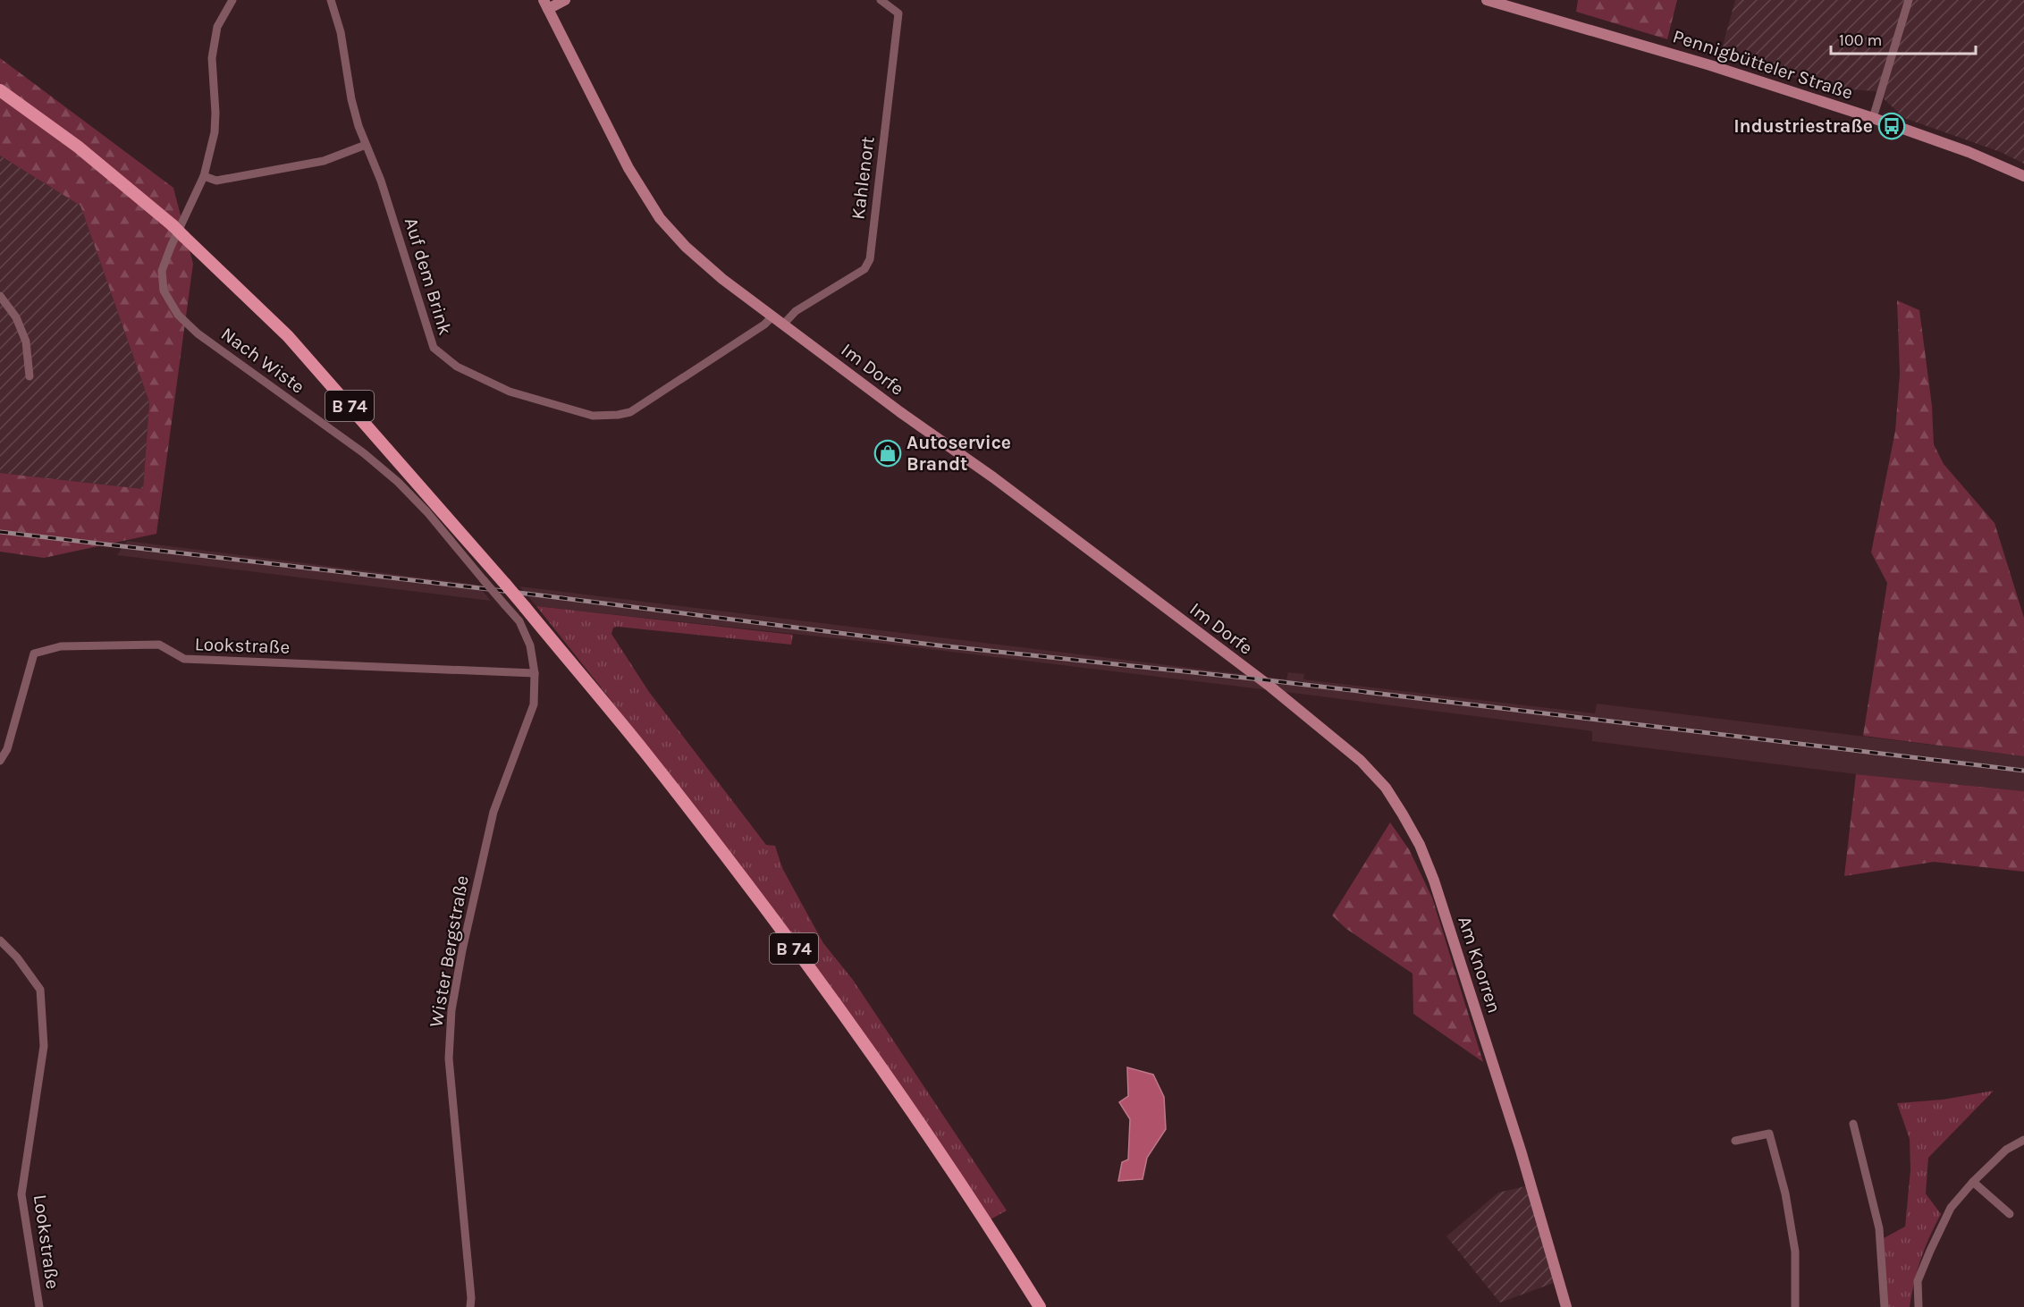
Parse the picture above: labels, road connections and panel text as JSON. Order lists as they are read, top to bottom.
{
  "streets": {
    "main road": ["B 74"],
    "street": [
      "Pennigbütteler Straße",
      "Kahlenort",
      "Auf dem Brink",
      "Nach Wiste",
      "Im Dorfe",
      "Lookstraße",
      "Wister Bergstraße",
      "Am Knorren"
    ]
  },
  "crossings": [
    ["Kahlenort", "Im Dorfe"],
    ["Auf dem Brink", "Im Dorfe"],
    ["Nach Wiste", "Wister Bergstraße"],
    ["Im Dorfe", "Am Knorren"],
    ["Lookstraße", "Wister Bergstraße"]
  ],
  "places": {
    "bus stop": ["Industriestraße"],
    "shop": ["Autoservice Brandt"]
  },
  "scale_bar": "100 m"
}
